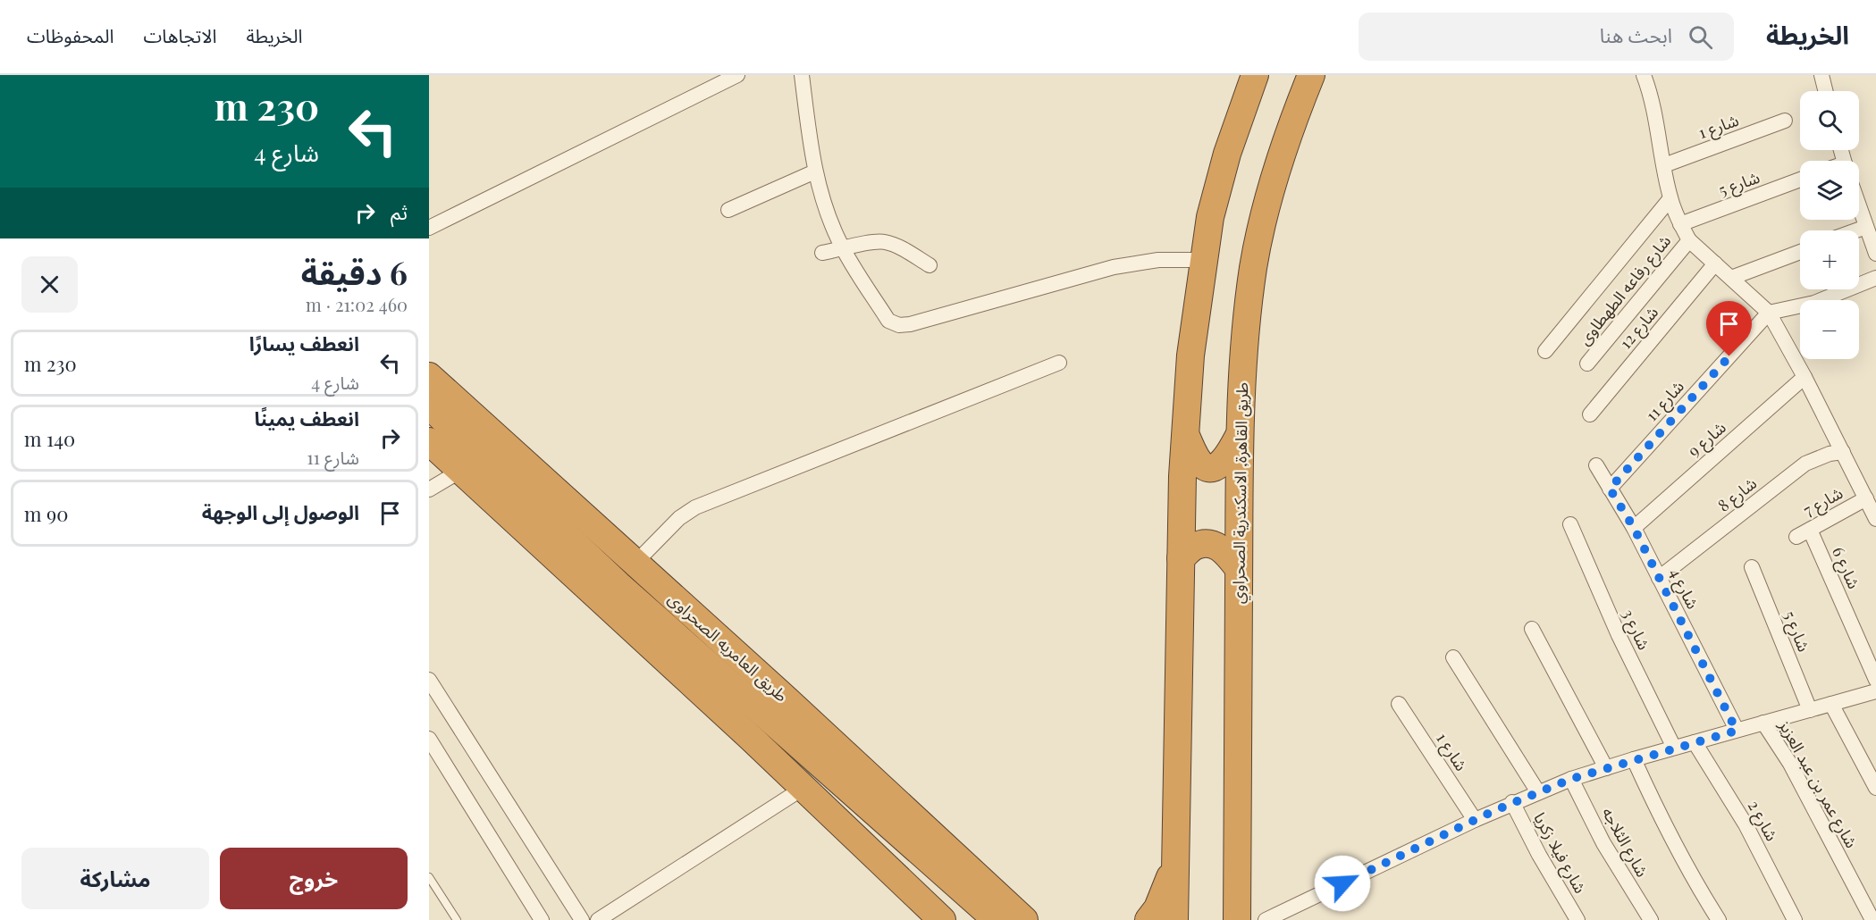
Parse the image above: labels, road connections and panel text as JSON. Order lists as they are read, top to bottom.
{
  "streets": {
    "highway": ["طريق القاهرة, الاسكندرية الصحراوي", "طريق العامريه الصحراوى"],
    "street": [
      "شارع 1",
      "شارع 5",
      "شارع رفاعه الطهطاوى",
      "شارع 12",
      "شارع 11",
      "شارع 9",
      "شارع 8",
      "شارع 7",
      "شارع 6",
      "شارع 4",
      "شارع 3",
      "شارع عمر بن عبد العزيز",
      "شارع 2",
      "شارع الثلاجه",
      "شارع فيلا زكريا"
    ]
  },
  "crossings": [
    ["شارع 11", "شارع 4"],
    ["شارع 9", "شارع 4"],
    ["شارع 8", "شارع 4"],
    ["شارع 7", "شارع 6"]
  ],
  "page": {
    "header": "الخريطة",
    "search": "ابحث هنا",
    "nav": ["الخريطة", "الاتجاهات", "المحفوظات"],
    "turn": ["230 m", "شارع 4"],
    "map_buttons": ["+", "−"],
    "then": "ثم",
    "heading": ["6 دقيقة", "460 m · 21:02"],
    "list": [
      {
        "name": "انعطف يسارًا",
        "note": "شارع 4",
        "value": "230 m"
      },
      {
        "name": "انعطف يمينًا",
        "note": "شارع 11",
        "value": "140 m"
      },
      {
        "name": "الوصول إلى الوجهة",
        "value": "90 m"
      }
    ],
    "buttons": ["خروج", "مشاركة"]
  }
}
